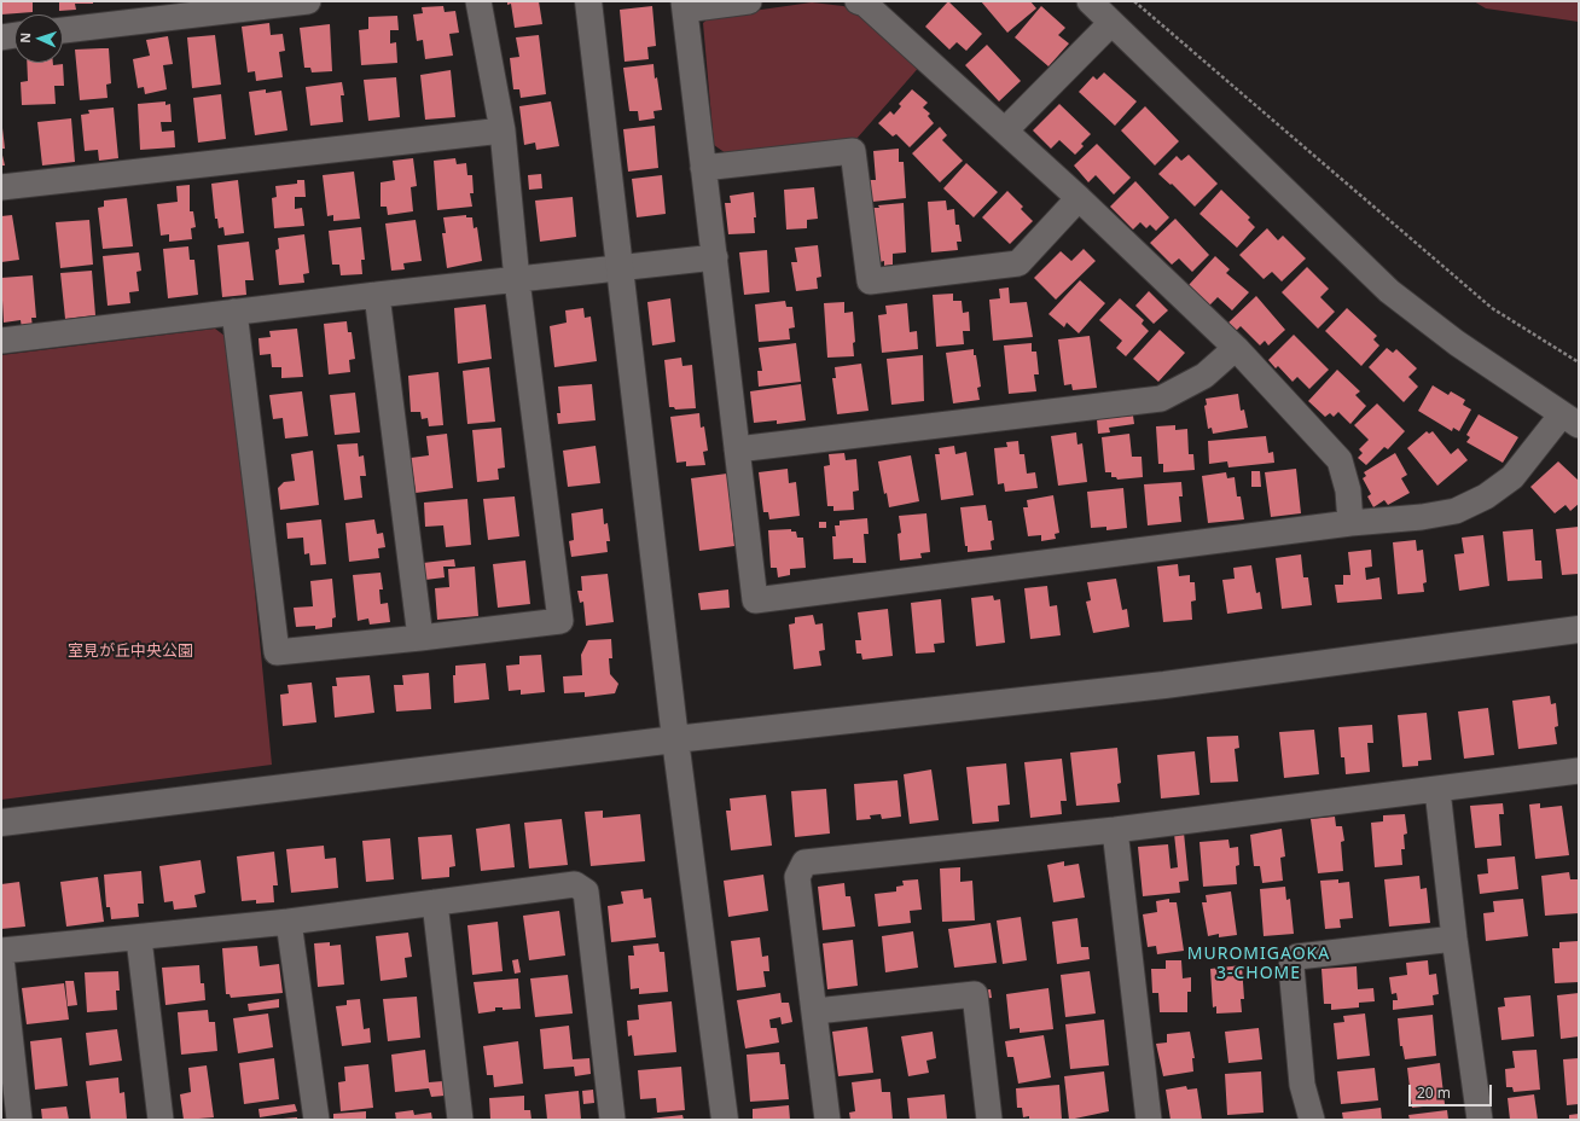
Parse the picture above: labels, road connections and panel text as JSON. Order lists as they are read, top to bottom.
{
  "districts": ["MUROMIGAOKA 3-CHOME"],
  "parks": ["室見が丘中央公園"],
  "scale_bar": "20 m",
  "north": "left"
}
